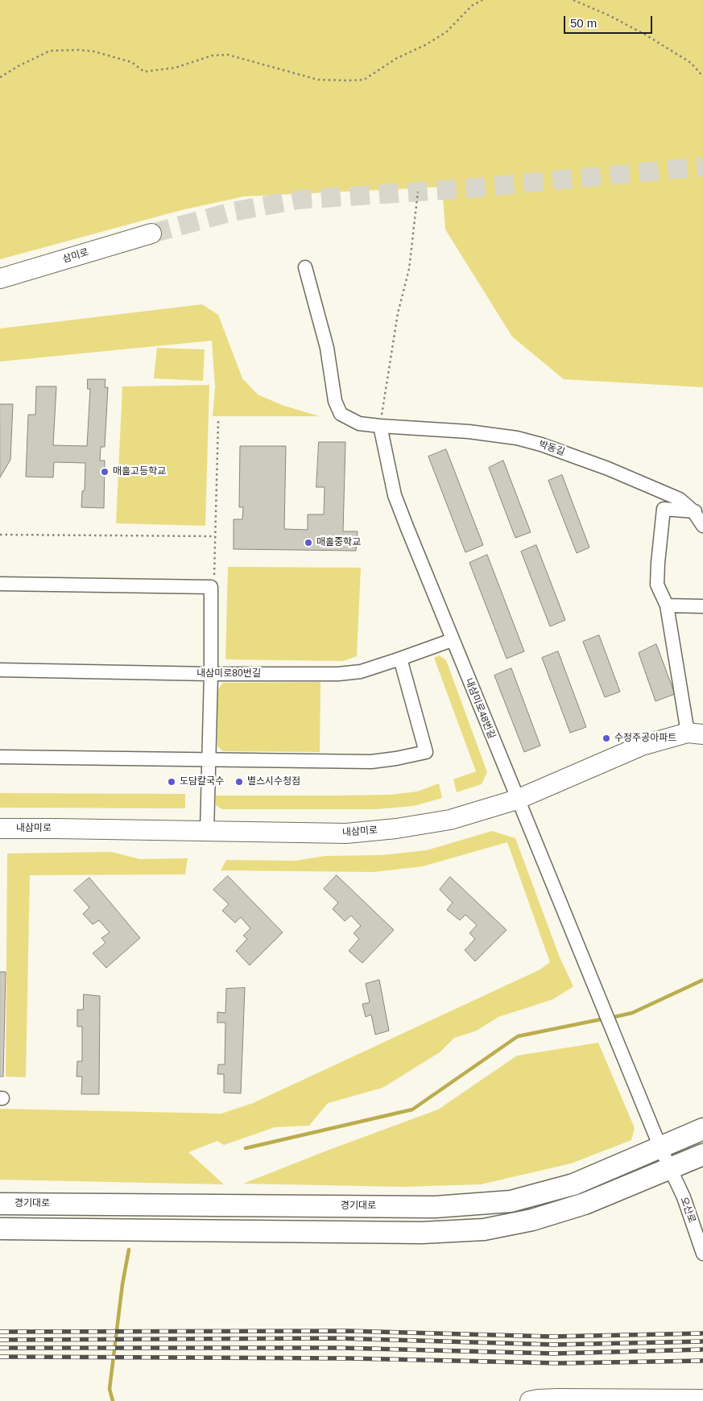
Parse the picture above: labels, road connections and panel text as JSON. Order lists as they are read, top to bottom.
{
  "streets": {
    "main road": ["경기대로"],
    "street": [
      "삼미로",
      "박동길",
      "내삼미로80번길",
      "내삼미로48번길",
      "내삼미로",
      "오산로"
    ]
  },
  "crossings": [
    ["박동길", "내삼미로48번길"],
    ["내삼미로80번길", "내삼미로48번길"],
    ["내삼미로48번길", "내삼미로"],
    ["내삼미로48번길", "오산로"],
    ["경기대로", "오산로"]
  ],
  "places": [
    "매홀고등학교",
    "매홀중학교",
    "수정주공아파트",
    "도담칼국수",
    "별스시수청점"
  ],
  "scale_bar": "50 m"
}
